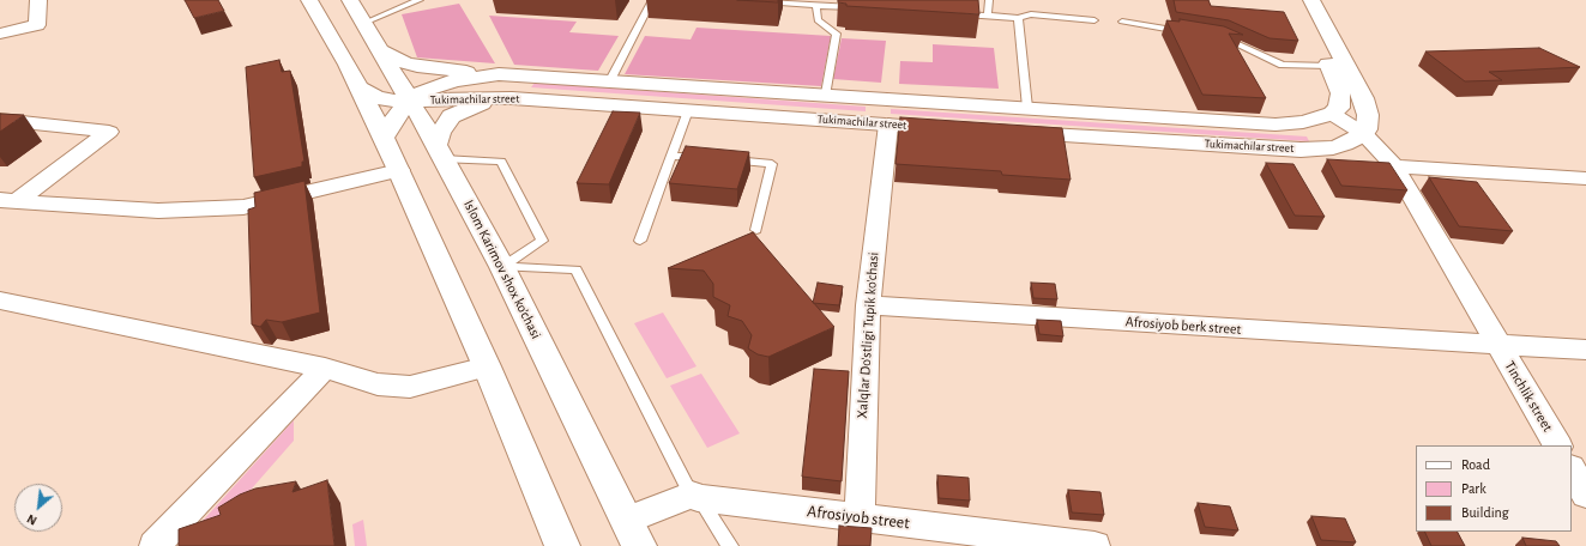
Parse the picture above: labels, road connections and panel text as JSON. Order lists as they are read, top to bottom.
{
  "streets": {
    "main road": ["Tukimachilar street", "Islom Karimov shox ko'chasi"],
    "street": [
      "Afrosiyob berk street",
      "Xalqlar Do'stligi Tupik ko'chasi",
      "Tinchlik street",
      "Afrosiyob street"
    ]
  },
  "crossings": [
    ["Tukimachilar street", "Islom Karimov shox ko'chasi"],
    ["Tukimachilar street", "Xalqlar Do'stligi Tupik ko'chasi"],
    ["Islom Karimov shox ko'chasi", "Afrosiyob street"],
    ["Afrosiyob berk street", "Xalqlar Do'stligi Tupik ko'chasi"],
    ["Afrosiyob berk street", "Tinchlik street"],
    ["Xalqlar Do'stligi Tupik ko'chasi", "Afrosiyob street"]
  ],
  "legend": ["Road", "Park", "Building"],
  "north": "bottom left"
}
